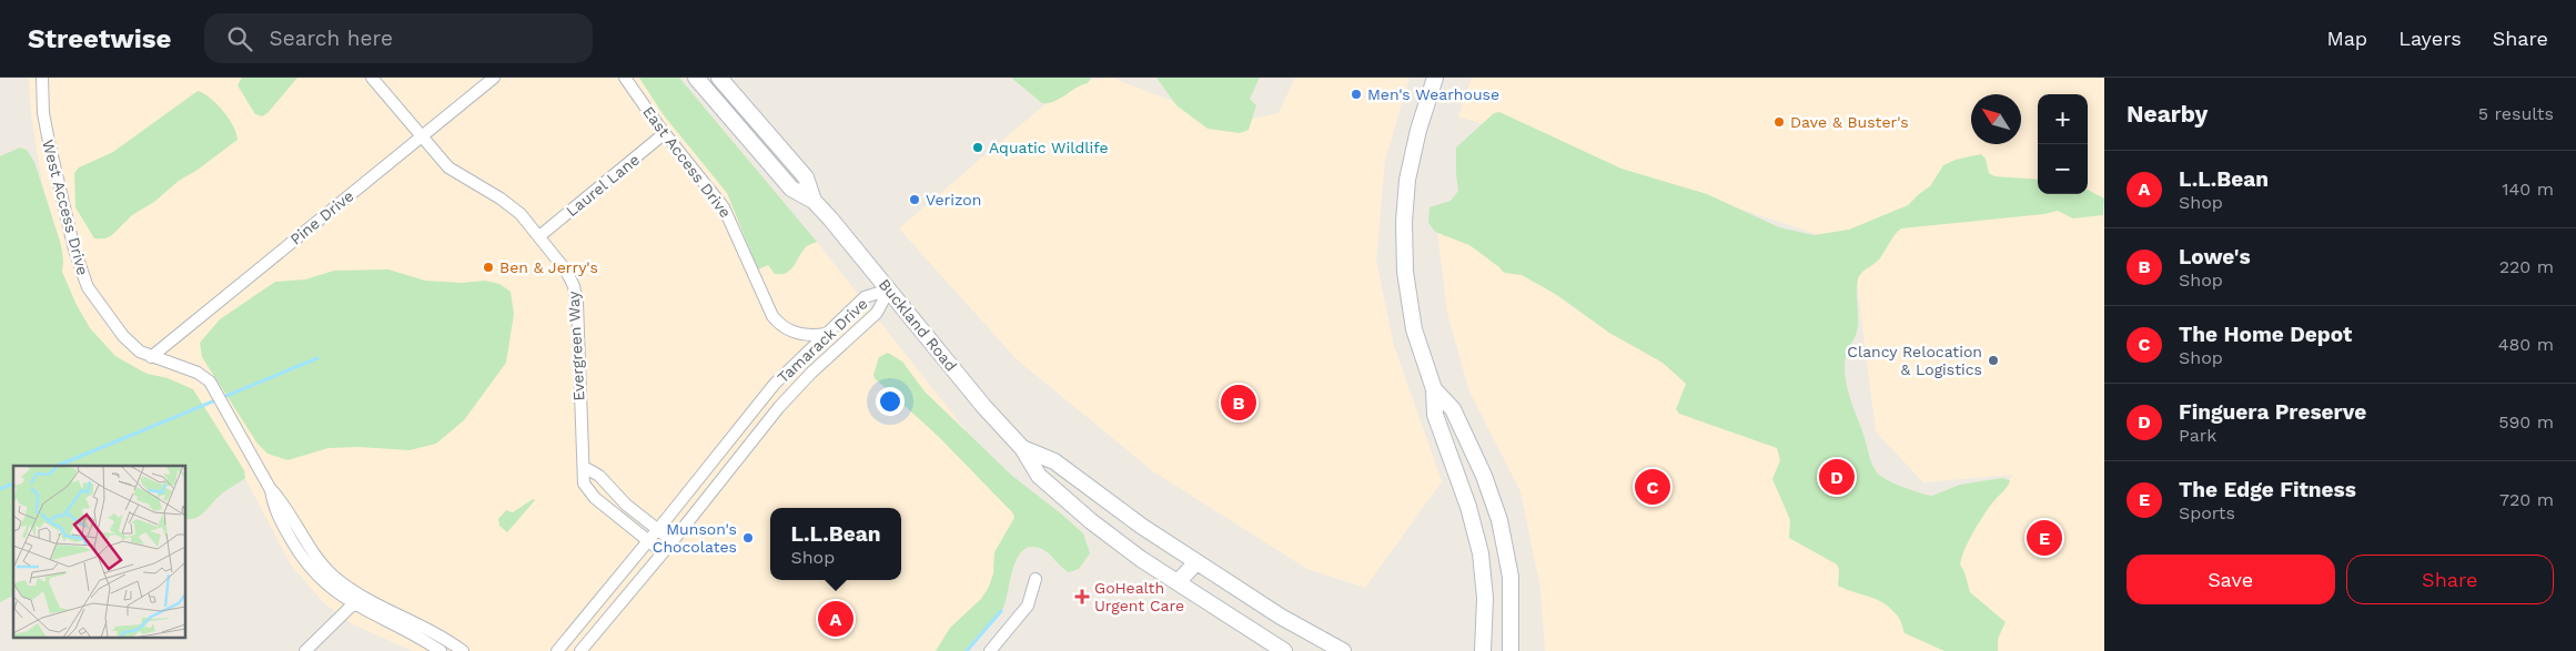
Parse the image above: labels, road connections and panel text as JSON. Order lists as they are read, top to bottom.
{
  "streets": {
    "main road": ["Buckland Road"],
    "street": [
      "East Access Drive",
      "Laurel Lane",
      "West Access Drive",
      "Pine Drive",
      "Tamarack Drive",
      "Evergreen Way"
    ]
  },
  "crossings": [
    ["East Access Drive", "Laurel Lane"],
    ["East Access Drive", "Tamarack Drive"],
    ["Laurel Lane", "Evergreen Way"],
    ["West Access Drive", "Pine Drive"],
    ["Pine Drive", "Evergreen Way"],
    ["Buckland Road", "Tamarack Drive"],
    ["Tamarack Drive", "Evergreen Way"]
  ],
  "places": {
    "other": [
      "Men's Wearhouse",
      "Dave & Buster's",
      "Aquatic Wildlife",
      "Verizon",
      "Ben & Jerry's",
      "Clancy Relocation & Logistics",
      "Munson's Chocolates"
    ],
    "health": ["GoHealth Urgent Care"]
  },
  "north": "top left",
  "page": {
    "header": "Streetwise",
    "search": "Search here",
    "nav": ["Map", "Layers", "Share"],
    "heading": ["Nearby", "5 results"],
    "map_buttons": ["+", "−"],
    "list": [
      {
        "mark": "A",
        "name": "L.L.Bean",
        "note": "Shop",
        "value": "140 m"
      },
      {
        "mark": "B",
        "name": "Lowe's",
        "note": "Shop",
        "value": "220 m"
      },
      {
        "mark": "C",
        "name": "The Home Depot",
        "note": "Shop",
        "value": "480 m"
      },
      {
        "mark": "D",
        "name": "Finguera Preserve",
        "note": "Park",
        "value": "590 m"
      },
      {
        "mark": "E",
        "name": "The Edge Fitness",
        "note": "Sports",
        "value": "720 m"
      }
    ],
    "pins": [
      "B",
      "D",
      "C",
      "E",
      "A"
    ],
    "popup": ["L.L.Bean", "Shop"],
    "buttons": ["Save", "Share"]
  }
}
